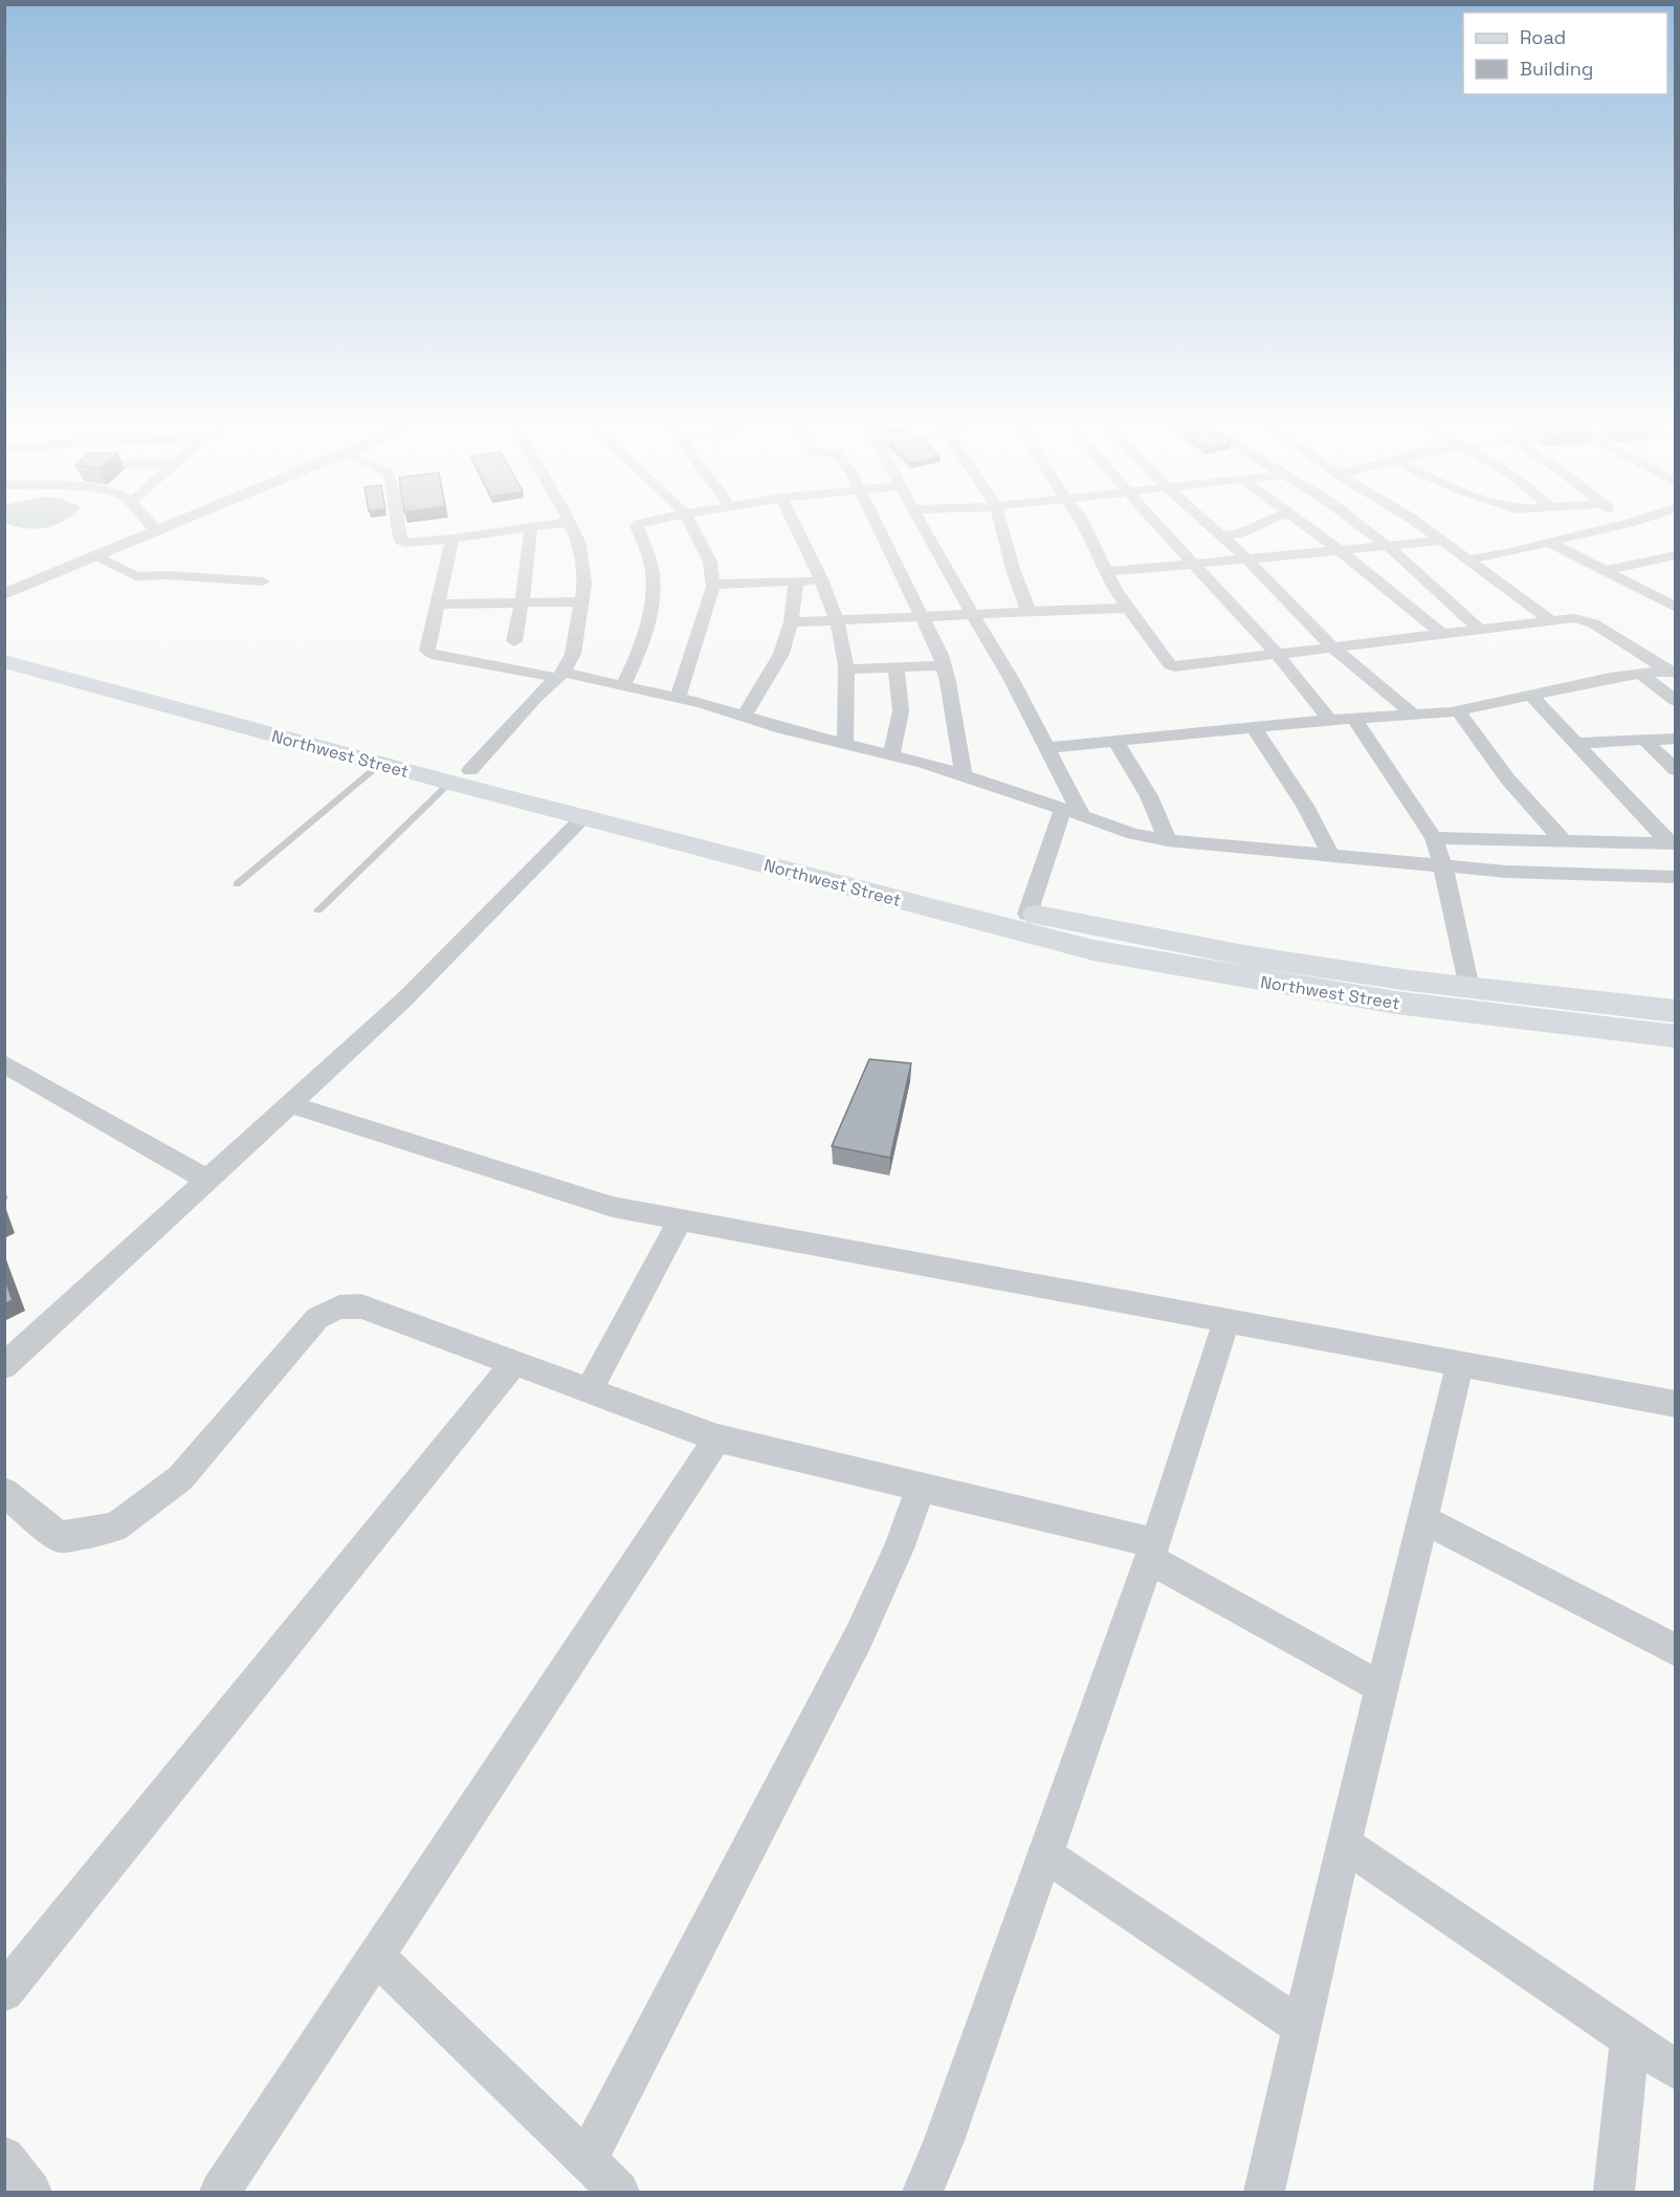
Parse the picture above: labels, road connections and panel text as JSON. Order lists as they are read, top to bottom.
{
  "streets": {
    "main road": ["Northwest Street"]
  },
  "legend": ["Road", "Building"]
}
